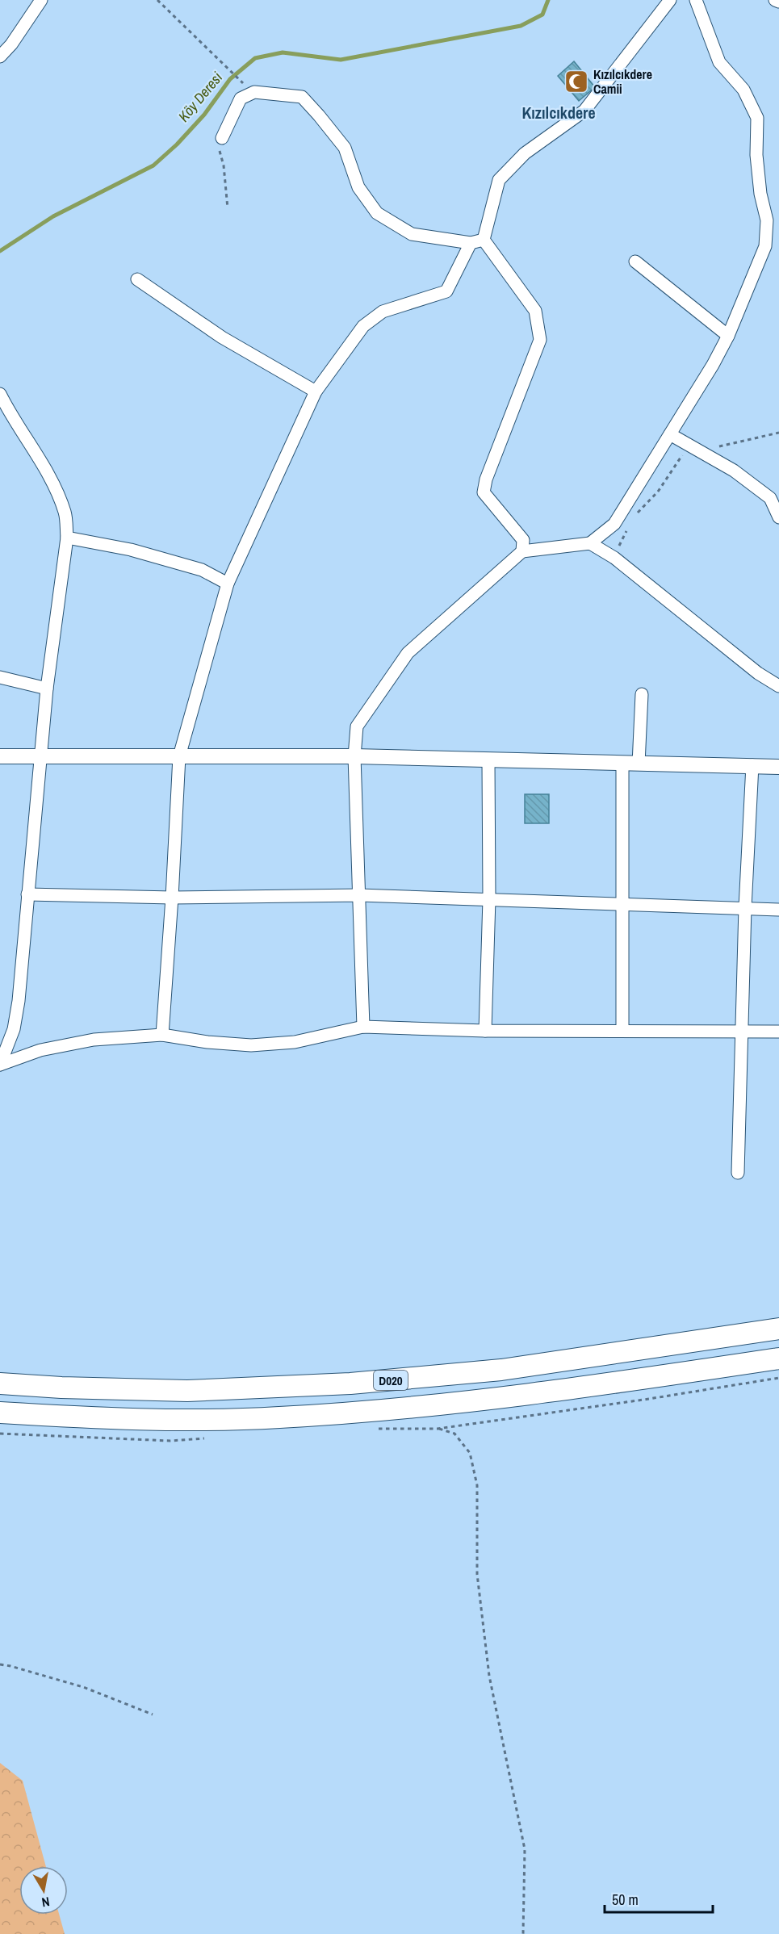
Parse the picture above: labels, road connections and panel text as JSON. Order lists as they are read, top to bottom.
{
  "streets": {
    "highway": ["D020"]
  },
  "districts": ["Kızılcıkdere"],
  "water": ["Köy Deresi"],
  "places": {
    "mosque": ["Kızılcıkdere Camii"]
  },
  "scale_bar": "50 m",
  "north": "bottom"
}
